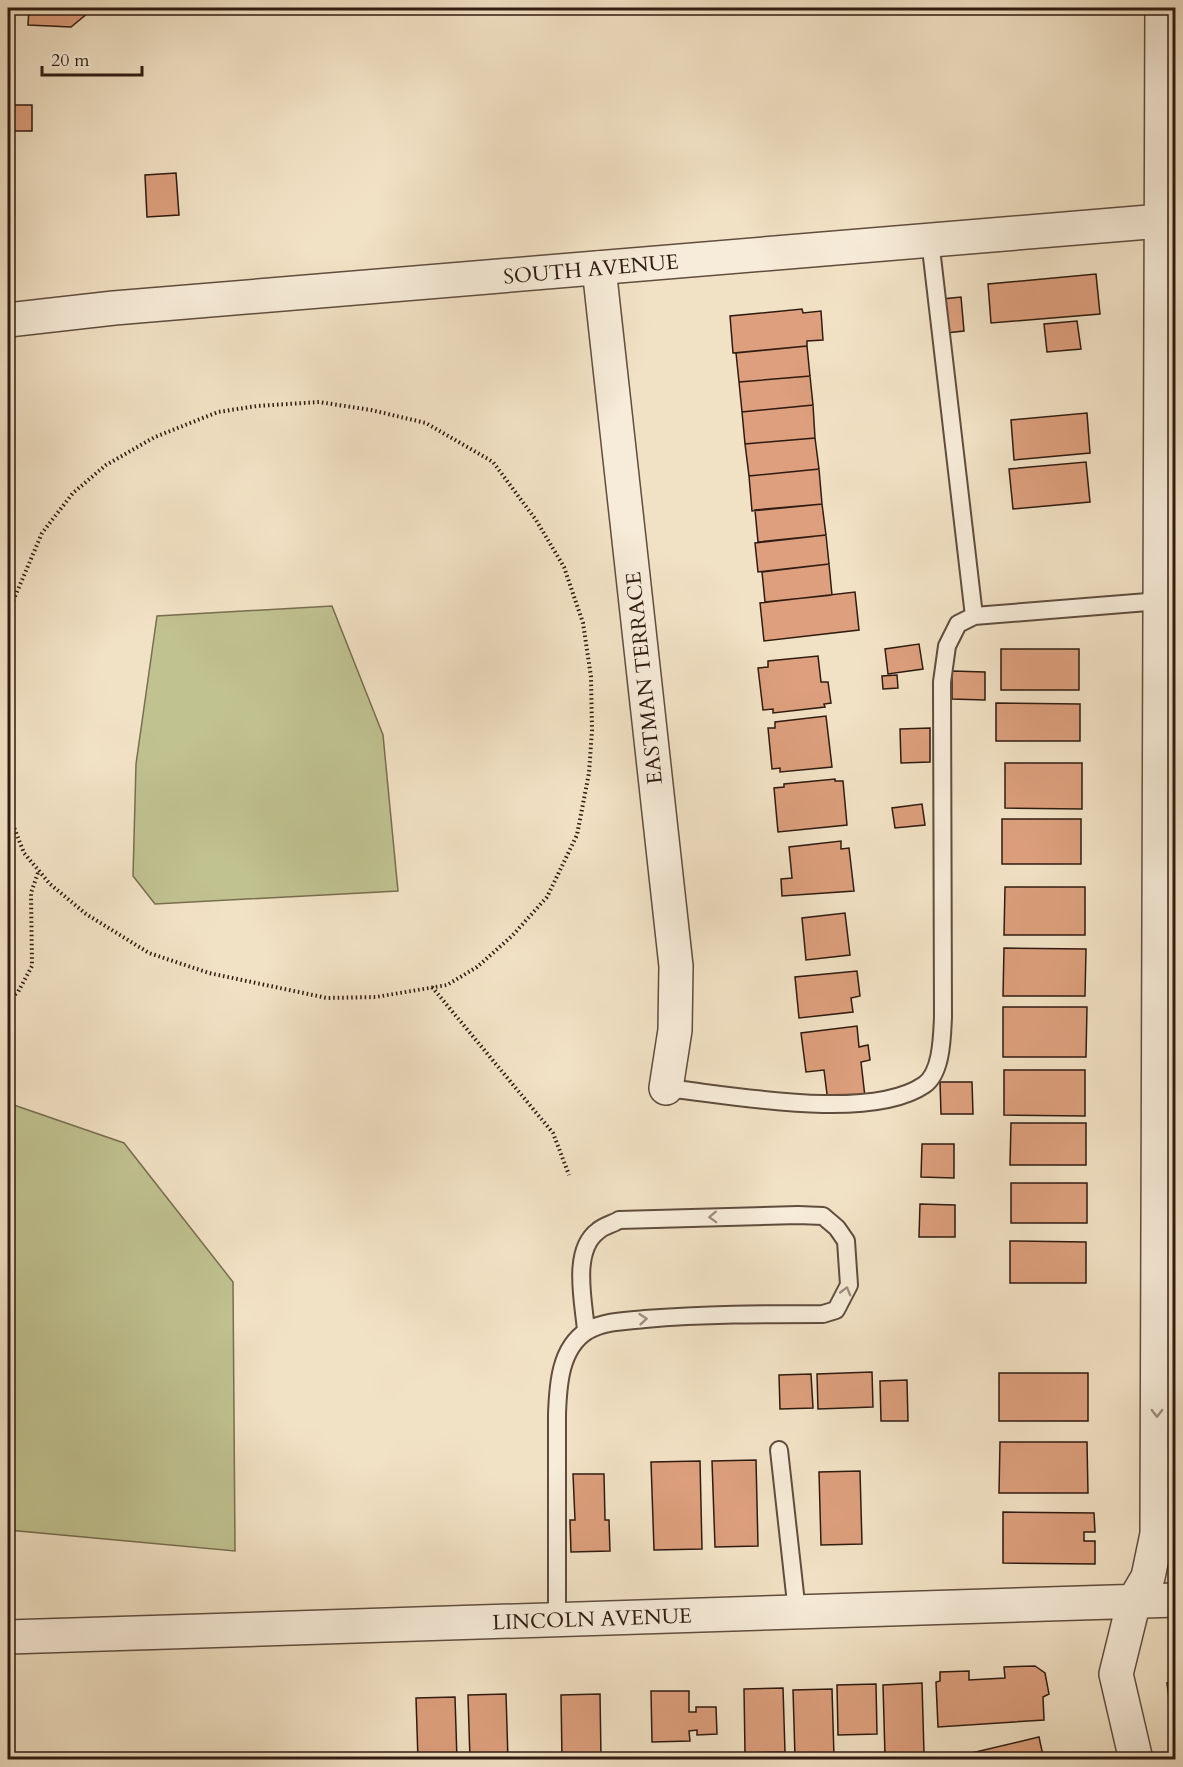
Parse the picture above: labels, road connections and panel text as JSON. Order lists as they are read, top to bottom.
{
  "streets": {
    "street": ["SOUTH AVENUE", "EASTMAN TERRACE", "LINCOLN AVENUE"]
  },
  "crossings": [
    ["SOUTH AVENUE", "EASTMAN TERRACE"]
  ],
  "scale_bar": "20 m"
}
